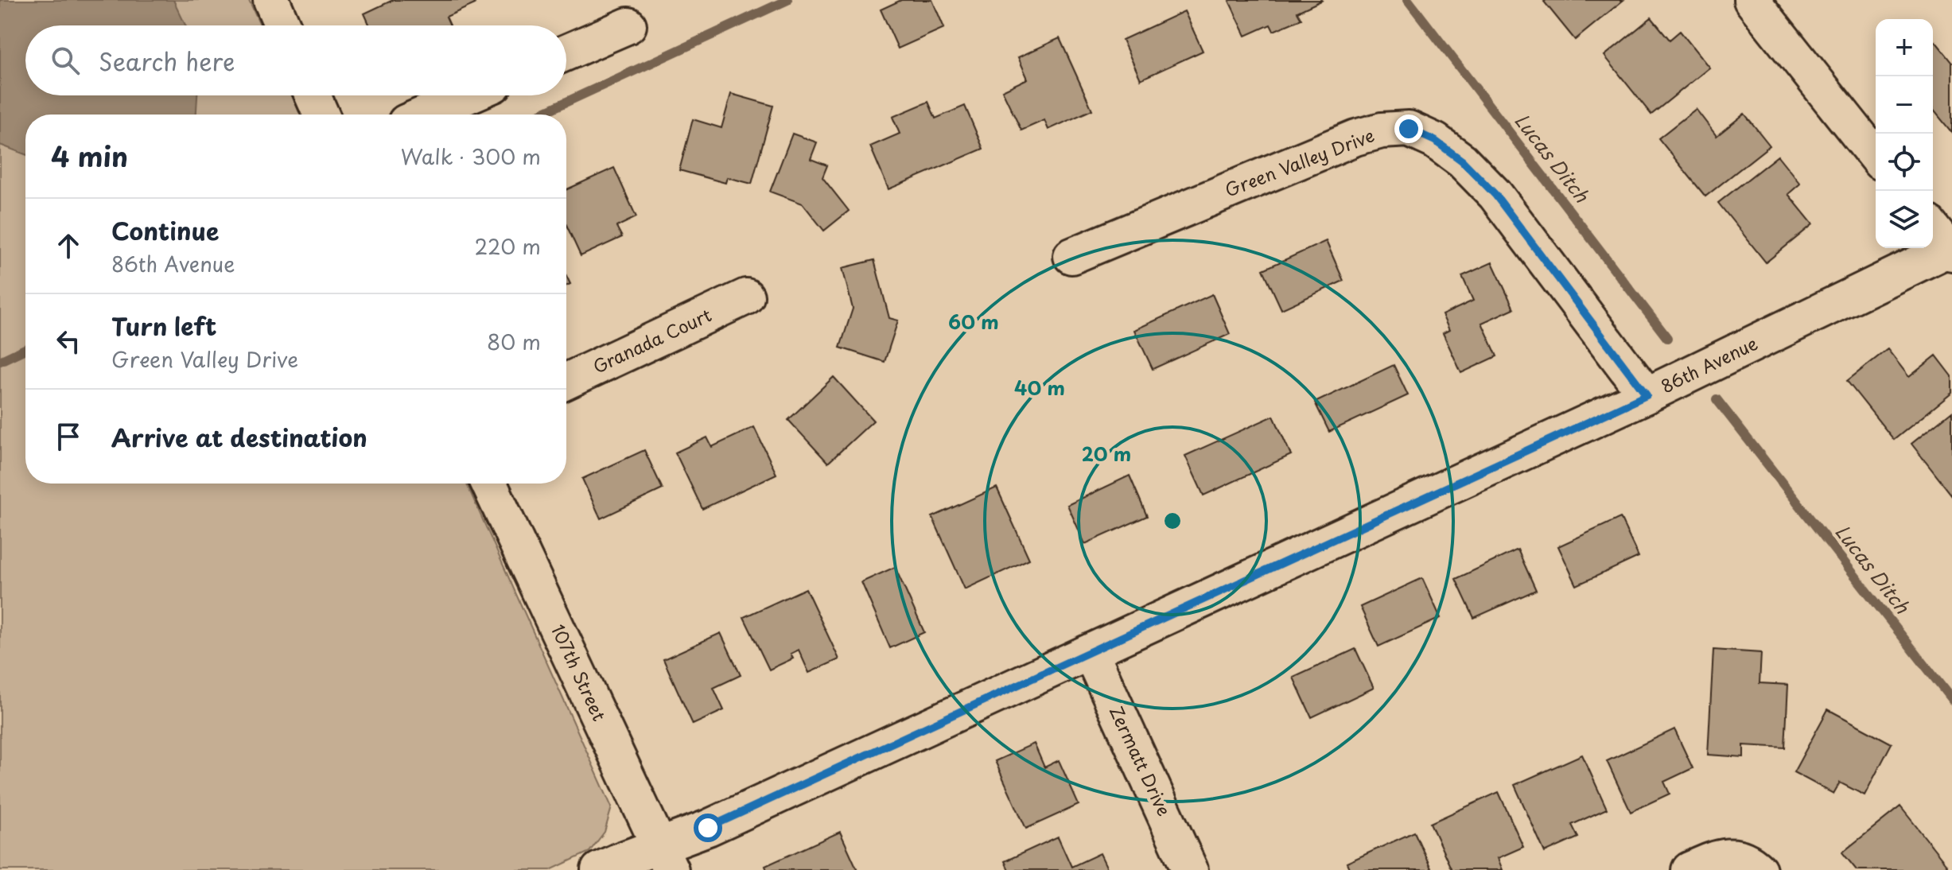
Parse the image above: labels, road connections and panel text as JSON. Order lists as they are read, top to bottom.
{
  "streets": {
    "street": [
      "Green Valley Drive",
      "Granada Court",
      "86th Avenue",
      "107th Street",
      "Zermatt Drive"
    ]
  },
  "crossings": [
    ["Green Valley Drive", "86th Avenue"],
    ["86th Avenue", "107th Street"],
    ["86th Avenue", "Zermatt Drive"]
  ],
  "water": ["Lucas Ditch"],
  "page": {
    "map_buttons": ["+", "−"],
    "search": "Search here",
    "heading": ["4 min", "Walk · 300 m"],
    "list": [
      ["Continue", "86th Avenue", "220 m"],
      ["Turn left", "Green Valley Drive", "80 m"],
      "Arrive at destination"
    ]
  },
  "rings": ["60 m", "40 m", "20 m"]
}
